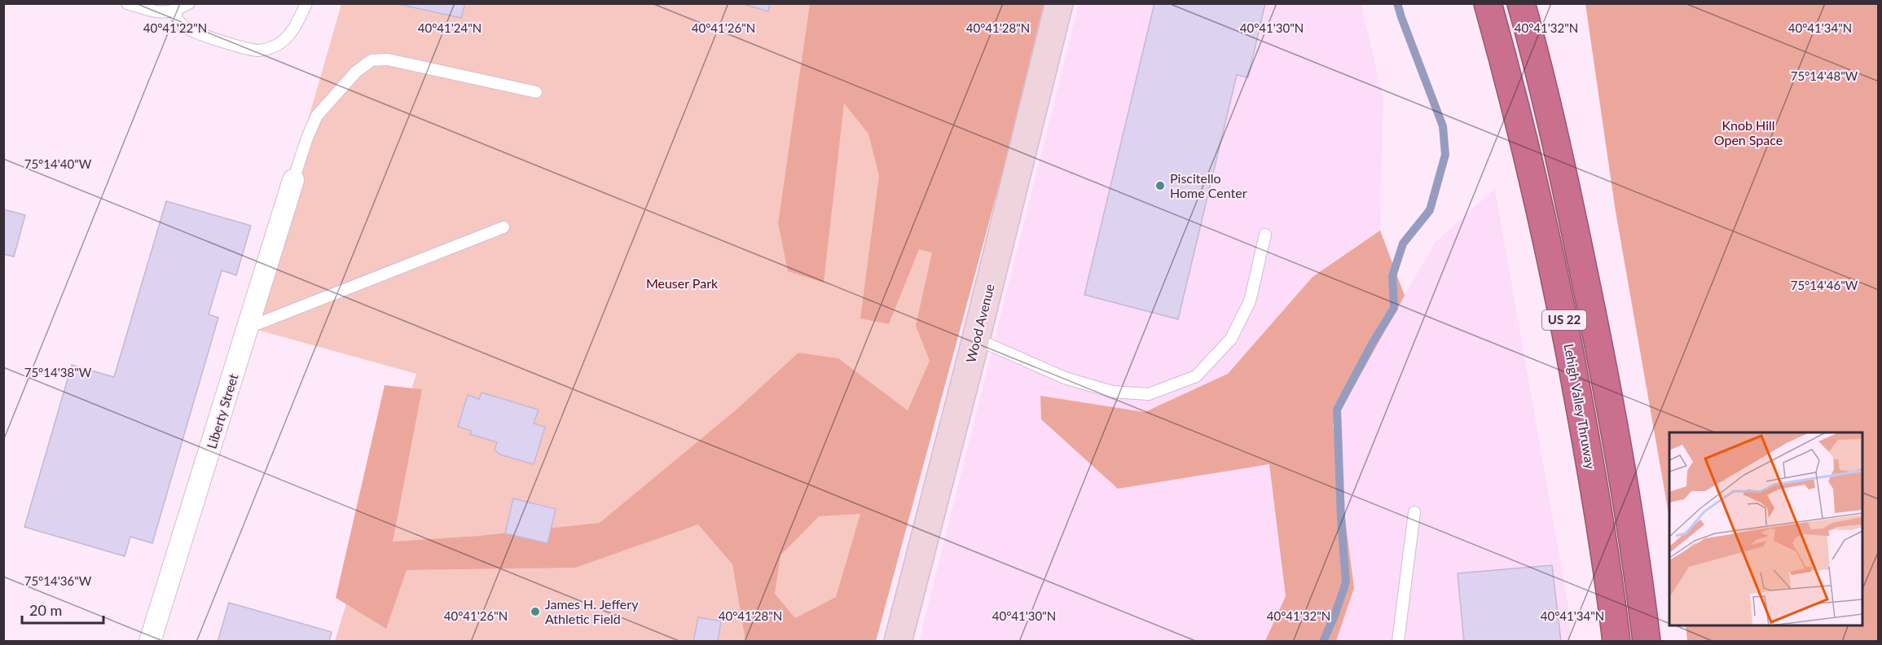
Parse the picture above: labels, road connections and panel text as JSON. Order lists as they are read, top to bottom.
{
  "streets": {
    "highway": ["US 22", "Lehigh Valley Thruway"],
    "main road": ["Wood Avenue"],
    "street": ["Liberty Street"]
  },
  "parks": ["Knob Hill Open Space", "Meuser Park"],
  "places": ["Piscitello Home Center", "James H. Jeffery Athletic Field"],
  "scale_bar": "20 m",
  "coordinates": [
    "40°41'22\"N",
    "40°41'24\"N",
    "40°41'26\"N",
    "40°41'28\"N",
    "40°41'30\"N",
    "40°41'32\"N",
    "40°41'34\"N",
    "75°14'48\"W",
    "75°14'40\"W",
    "75°14'46\"W",
    "75°14'38\"W",
    "75°14'36\"W"
  ]
}
